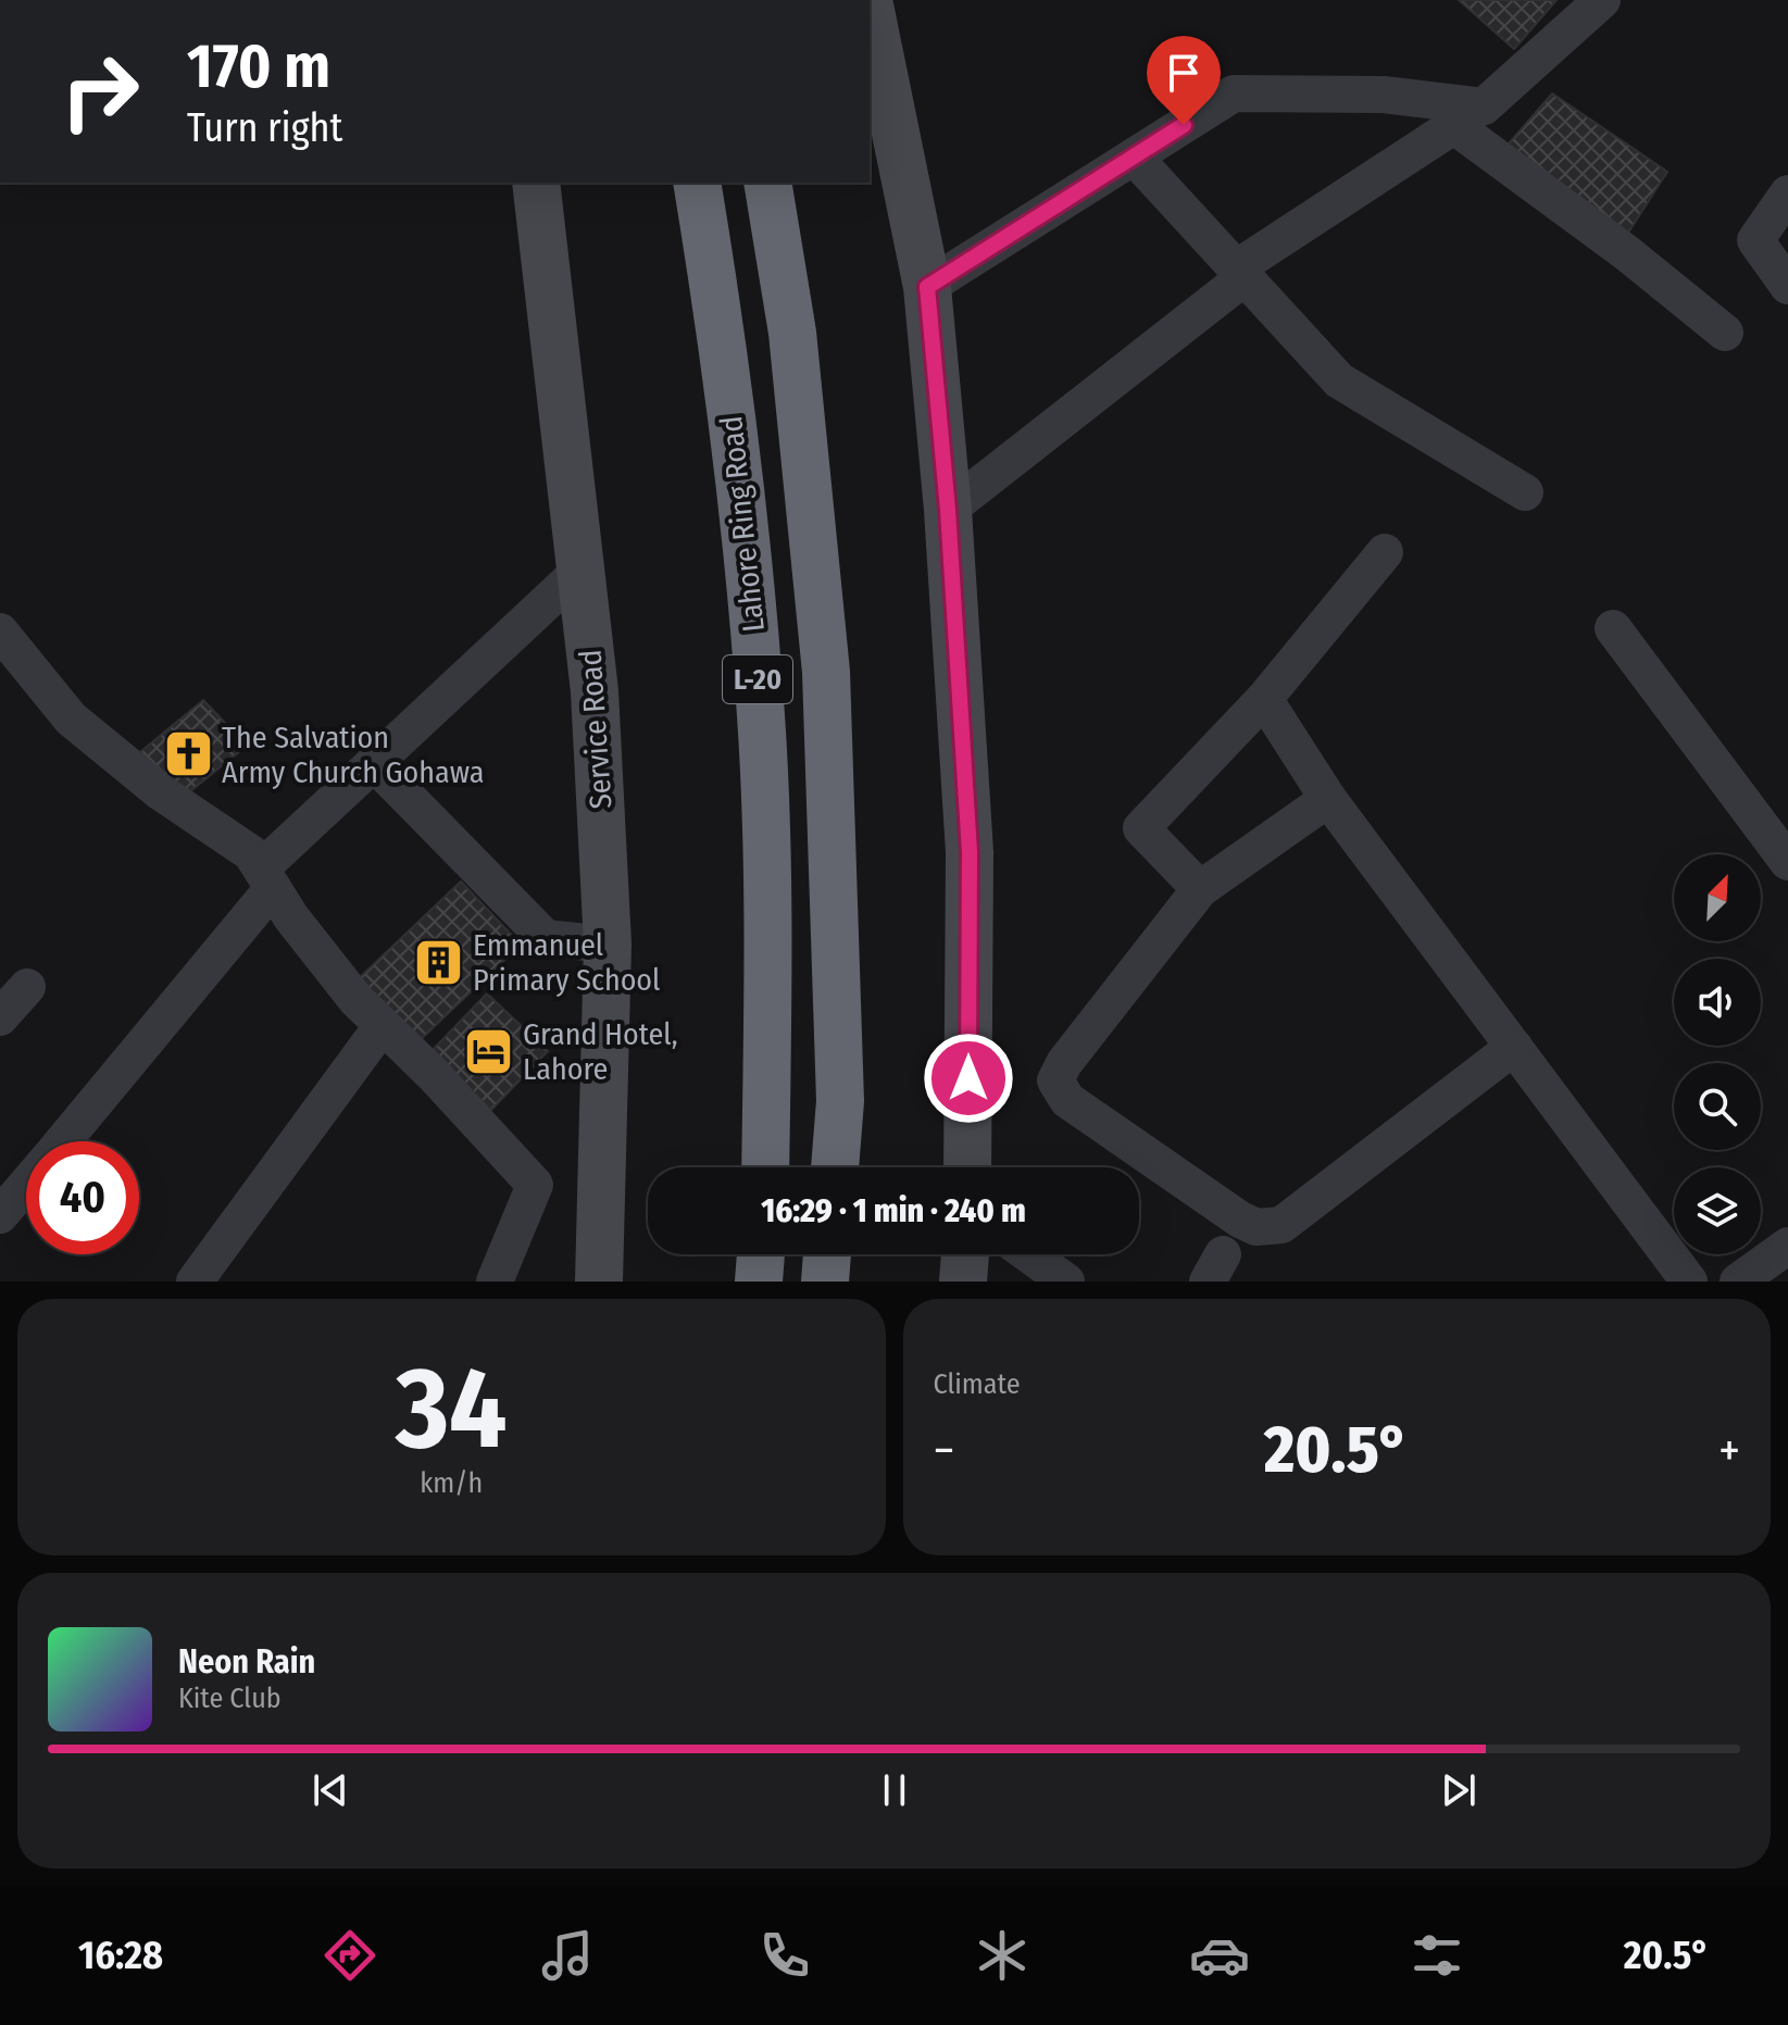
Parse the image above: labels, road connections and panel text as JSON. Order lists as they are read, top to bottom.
{
  "streets": {
    "highway": ["Lahore Ring Road", "L-20"],
    "street": ["Service Road"]
  },
  "places": {
    "church": ["The Salvation Army Church Gohawa"],
    "building": ["Emmanuel Primary School"],
    "hotel": ["Grand Hotel, Lahore"]
  },
  "north": "top right",
  "page": {
    "turn": ["170 m", "Turn right"],
    "limit": "40",
    "trip": "16:29 · 1 min · 240 m",
    "tile": [
      ["34", "km/h"],
      "Climate"
    ],
    "heat": ["−", "20.5°", "+"],
    "song": ["Neon Rain", "Kite Club"],
    "tabs": ["16:28", "20.5°"]
  }
}
